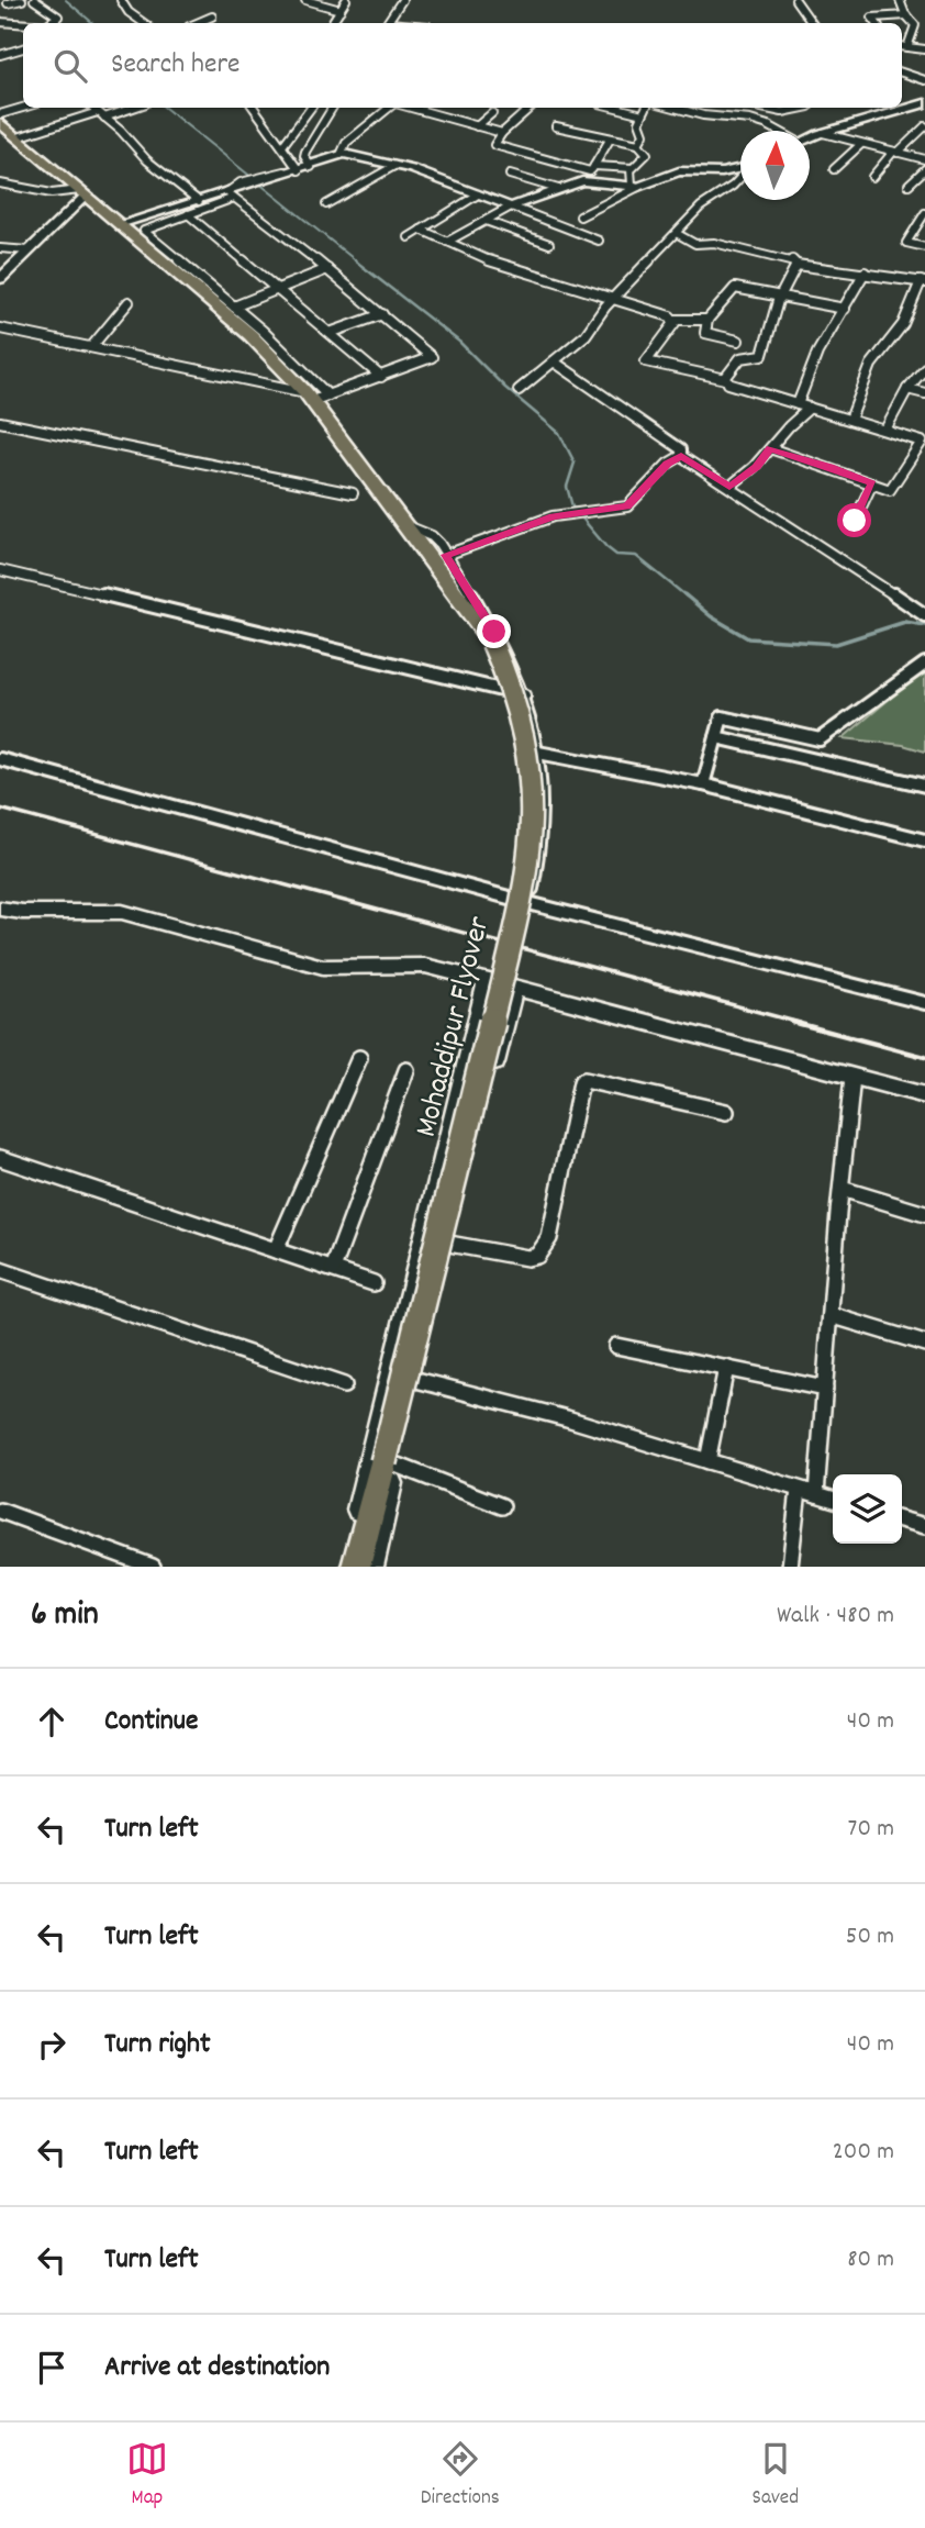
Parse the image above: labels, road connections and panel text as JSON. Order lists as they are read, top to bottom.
{
  "streets": {
    "highway": ["Mohaddipur Flyover"]
  },
  "north": "top",
  "page": {
    "search": "Search here",
    "heading": ["6 min", "Walk · 480 m"],
    "list": [
      ["Continue", "40 m"],
      ["Turn left", "70 m"],
      ["Turn left", "50 m"],
      ["Turn right", "40 m"],
      ["Turn left", "200 m"],
      ["Turn left", "80 m"],
      "Arrive at destination"
    ],
    "nav": ["Map", "Directions", "Saved"]
  }
}
